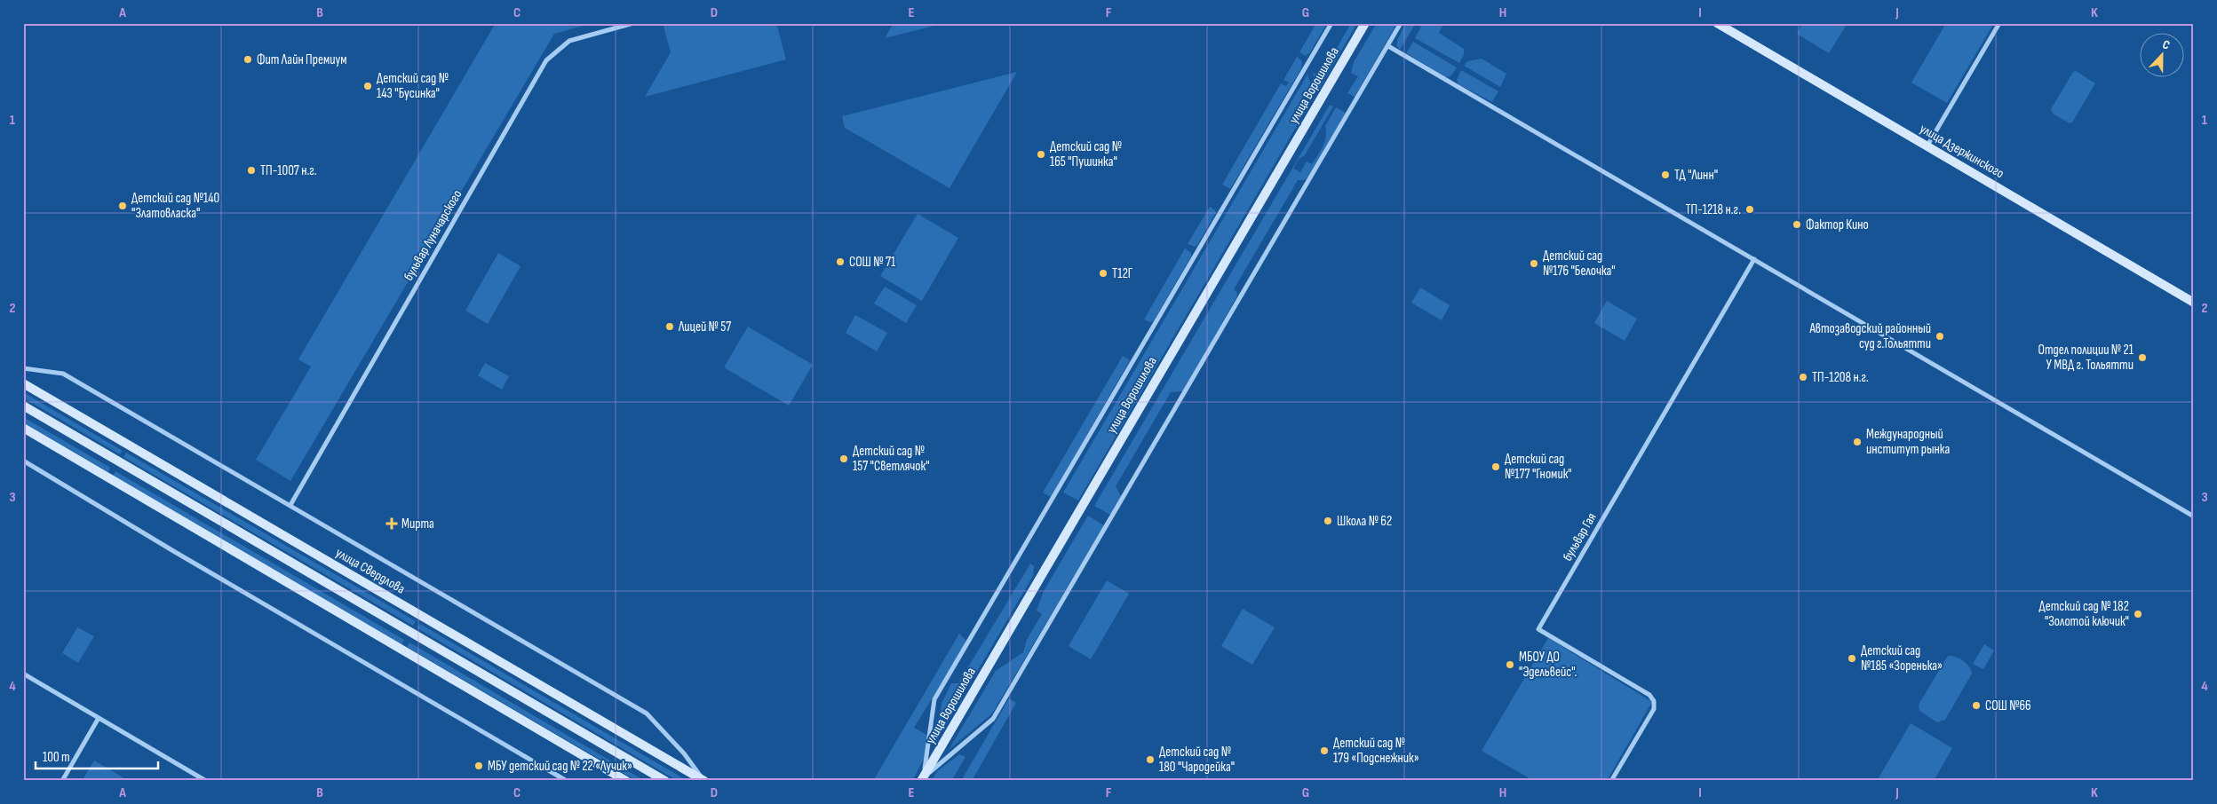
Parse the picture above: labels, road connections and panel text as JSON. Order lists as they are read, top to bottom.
{
  "streets": {
    "main road": ["улица Ворошилова", "улица Дзержинского", "улица Свердлова"],
    "street": ["бульвар Луначарского", "бульвар Гая"]
  },
  "places": {
    "other": [
      "Фит Лайн Премиум",
      "Детский сад № 143 \"Бусинка\"",
      "Детский сад № 165 \"Пушинка\"",
      "ТП-1007 н.г.",
      "ТД \"Линн\"",
      "Детский сад №140 \"Златовласка\"",
      "ТП-1218 н.г.",
      "Фактор Кино",
      "СОШ № 71",
      "Детский сад №176 \"Белочка\"",
      "T12Г",
      "Лицей № 57",
      "Автозаводский районный суд г.Тольятти",
      "Отдел полиции № 21 У МВД г. Тольятти",
      "ТП-1208 н.г.",
      "Международный институт рынка",
      "Детский сад № 157 \"Светлячок\"",
      "Детский сад №177 \"Гномик\"",
      "Школа № 62",
      "Детский сад № 182 \"Золотой ключик\"",
      "Детский сад №185 «Зоренька»",
      "МБОУ ДО \"Эдельвейс\".",
      "СОШ №66",
      "Детский сад № 179 «Подснежник»",
      "Детский сад № 180 \"Чародейка\"",
      "МБУ детский сад № 22 «Лучик»"
    ],
    "health": ["Мирта"]
  },
  "scale_bar": "100 m",
  "north": "top",
  "grid": {
    "columns": [
      "A",
      "B",
      "C",
      "D",
      "E",
      "F",
      "G",
      "H",
      "I",
      "J",
      "K"
    ],
    "rows": [
      "1",
      "2",
      "3",
      "4"
    ]
  }
}
